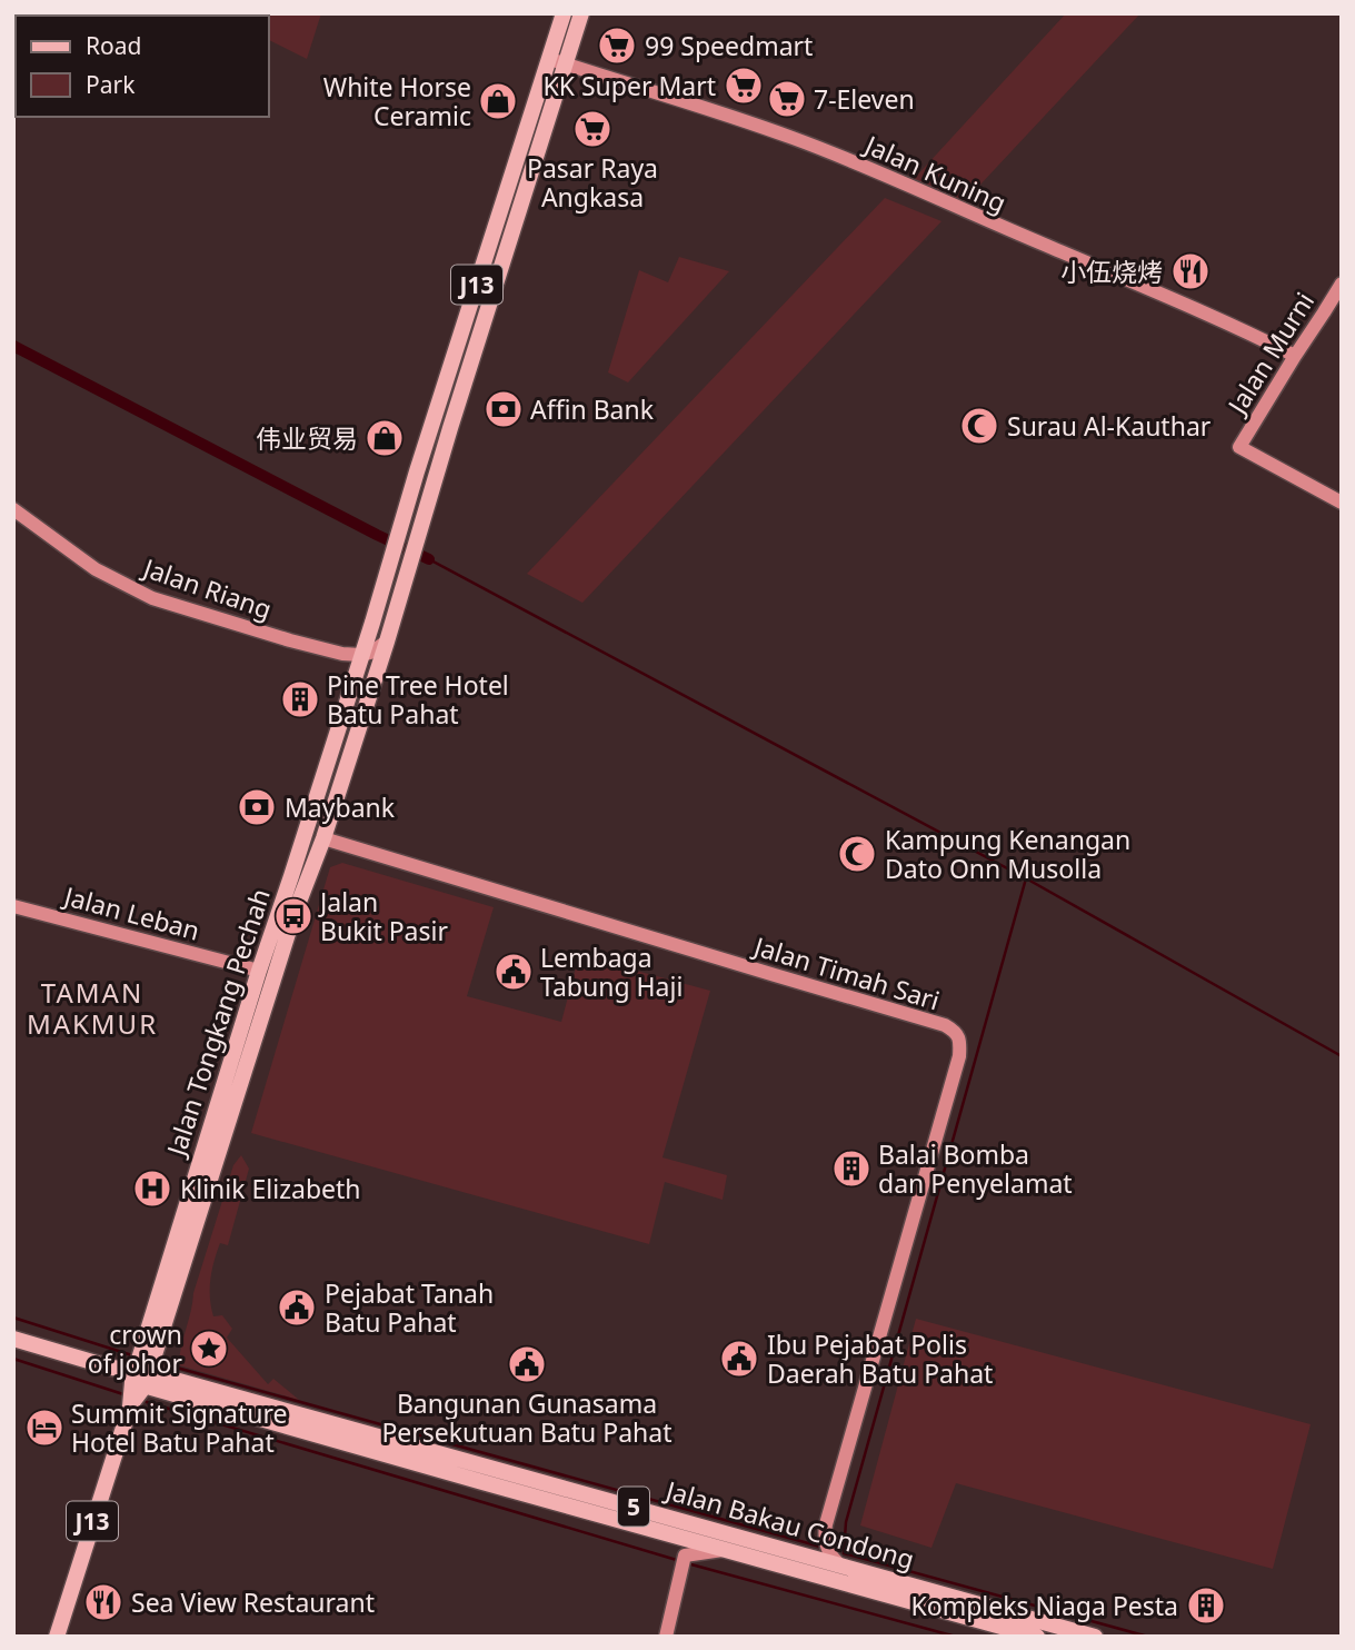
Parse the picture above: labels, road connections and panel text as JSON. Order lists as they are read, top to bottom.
{
  "streets": {
    "main road": [
      "J13",
      "Jalan Tongkang Pechah",
      "5",
      "Jalan Bakau Condong"
    ],
    "street": [
      "Jalan Kuning",
      "Jalan Murni",
      "Jalan Riang",
      "Jalan Leban",
      "Jalan Timah Sari"
    ]
  },
  "crossings": [
    ["Jalan Kuning", "Jalan Murni"],
    ["Jalan Kuning", "Jalan Tongkang Pechah"],
    ["Jalan Riang", "Jalan Tongkang Pechah"],
    ["Jalan Leban", "Jalan Tongkang Pechah"],
    ["Jalan Timah Sari", "Jalan Tongkang Pechah"],
    ["Jalan Timah Sari", "Jalan Bakau Condong"],
    ["Jalan Tongkang Pechah", "Jalan Bakau Condong"]
  ],
  "districts": ["TAMAN MAKMUR"],
  "places": {
    "supermarket": [
      "99 Speedmart",
      "KK Super Mart",
      "7-Eleven",
      "Pasar Raya Angkasa"
    ],
    "shop": ["White Horse Ceramic", "伟业贸易"],
    "restaurant": ["小伍烧烤", "Sea View Restaurant"],
    "bank": ["Affin Bank", "Maybank"],
    "mosque": ["Surau Al-Kauthar", "Kampung Kenangan Dato Onn Musolla"],
    "building": ["Pine Tree Hotel Batu Pahat", "Balai Bomba dan Penyelamat", "Kompleks Niaga Pesta"],
    "bus stop": ["Jalan Bukit Pasir"],
    "public building": [
      "Lembaga Tabung Haji",
      "Pejabat Tanah Batu Pahat",
      "Ibu Pejabat Polis Daerah Batu Pahat",
      "Bangunan Gunasama Persekutuan Batu Pahat"
    ],
    "hospital": ["Klinik Elizabeth"],
    "place": ["crown of johor"],
    "hotel": ["Summit Signature Hotel Batu Pahat"]
  },
  "legend": ["Road", "Park"]
}
